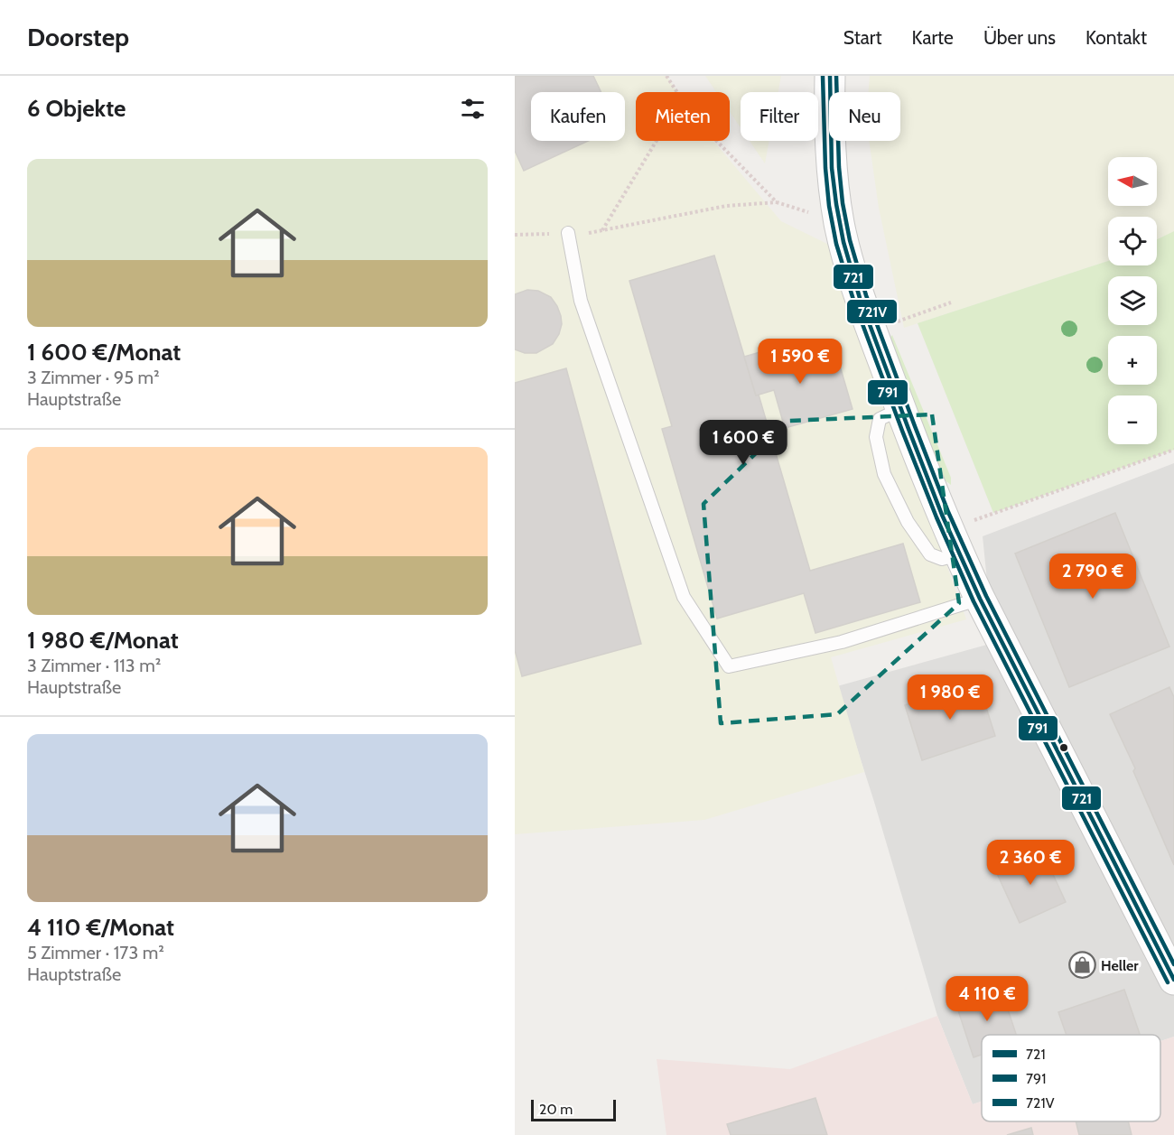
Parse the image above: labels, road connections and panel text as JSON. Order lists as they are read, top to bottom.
{
  "places": {
    "shop": ["Heller"]
  },
  "lines": ["transit line 721", "transit line 791", "transit line 721V"],
  "legend": ["721", "791", "721V"],
  "scale_bar": "20 m",
  "north": "left",
  "page": {
    "header": "Doorstep",
    "nav": [
      "Start",
      "Karte",
      "Über uns",
      "Kontakt"
    ],
    "heading": "6 Objekte",
    "chip": [
      "Kaufen",
      "Mieten",
      "Filter",
      "Neu"
    ],
    "list": [
      {
        "name": "1 600 €/Monat",
        "note": "3 Zimmer · 95 m² · Hauptstraße"
      },
      {
        "name": "1 980 €/Monat",
        "note": "3 Zimmer · 113 m² · Hauptstraße"
      },
      {
        "name": "4 110 €/Monat",
        "note": "5 Zimmer · 173 m² · Hauptstraße"
      }
    ],
    "map_buttons": ["+", "−"],
    "price": [
      "1 590 €",
      "1 600 €",
      "2 790 €",
      "1 980 €",
      "2 360 €",
      "4 110 €"
    ],
    "scale": "20 m"
  }
}
